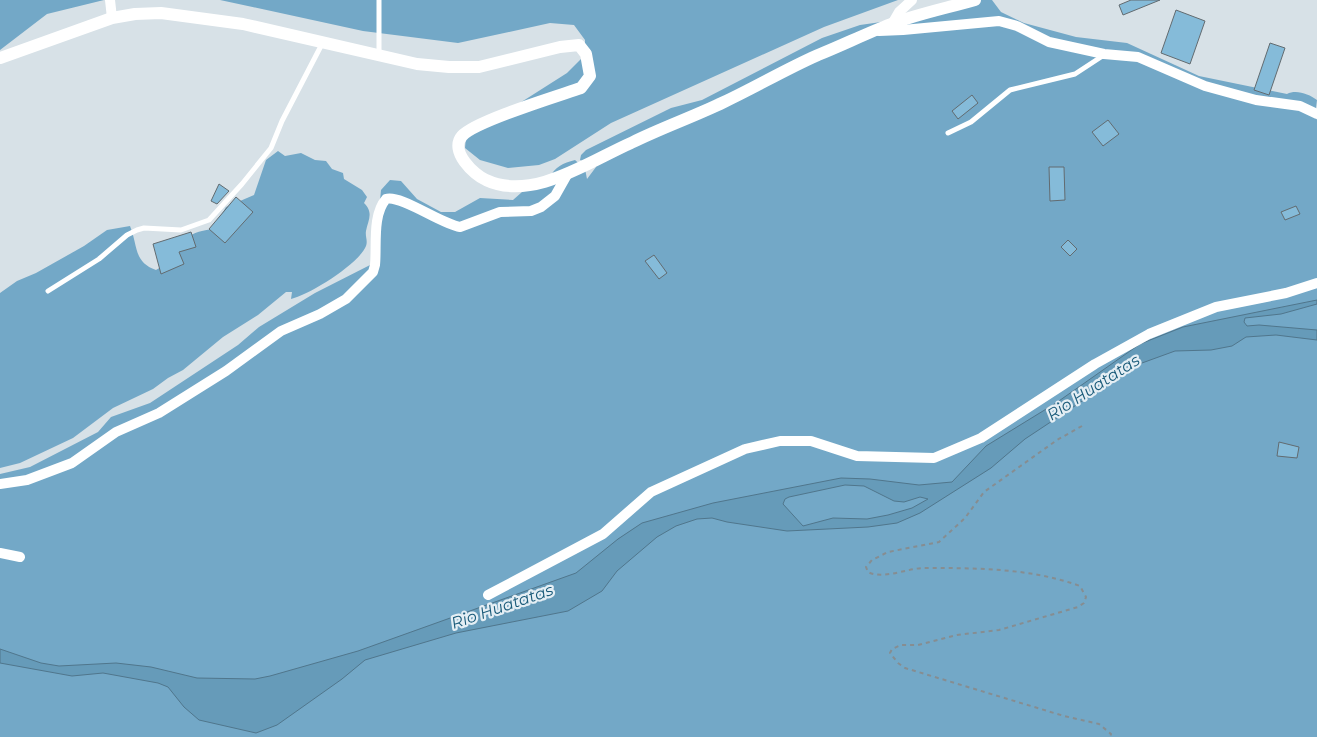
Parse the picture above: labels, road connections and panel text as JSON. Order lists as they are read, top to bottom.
{
  "water": ["Rio Huatatas"]
}
